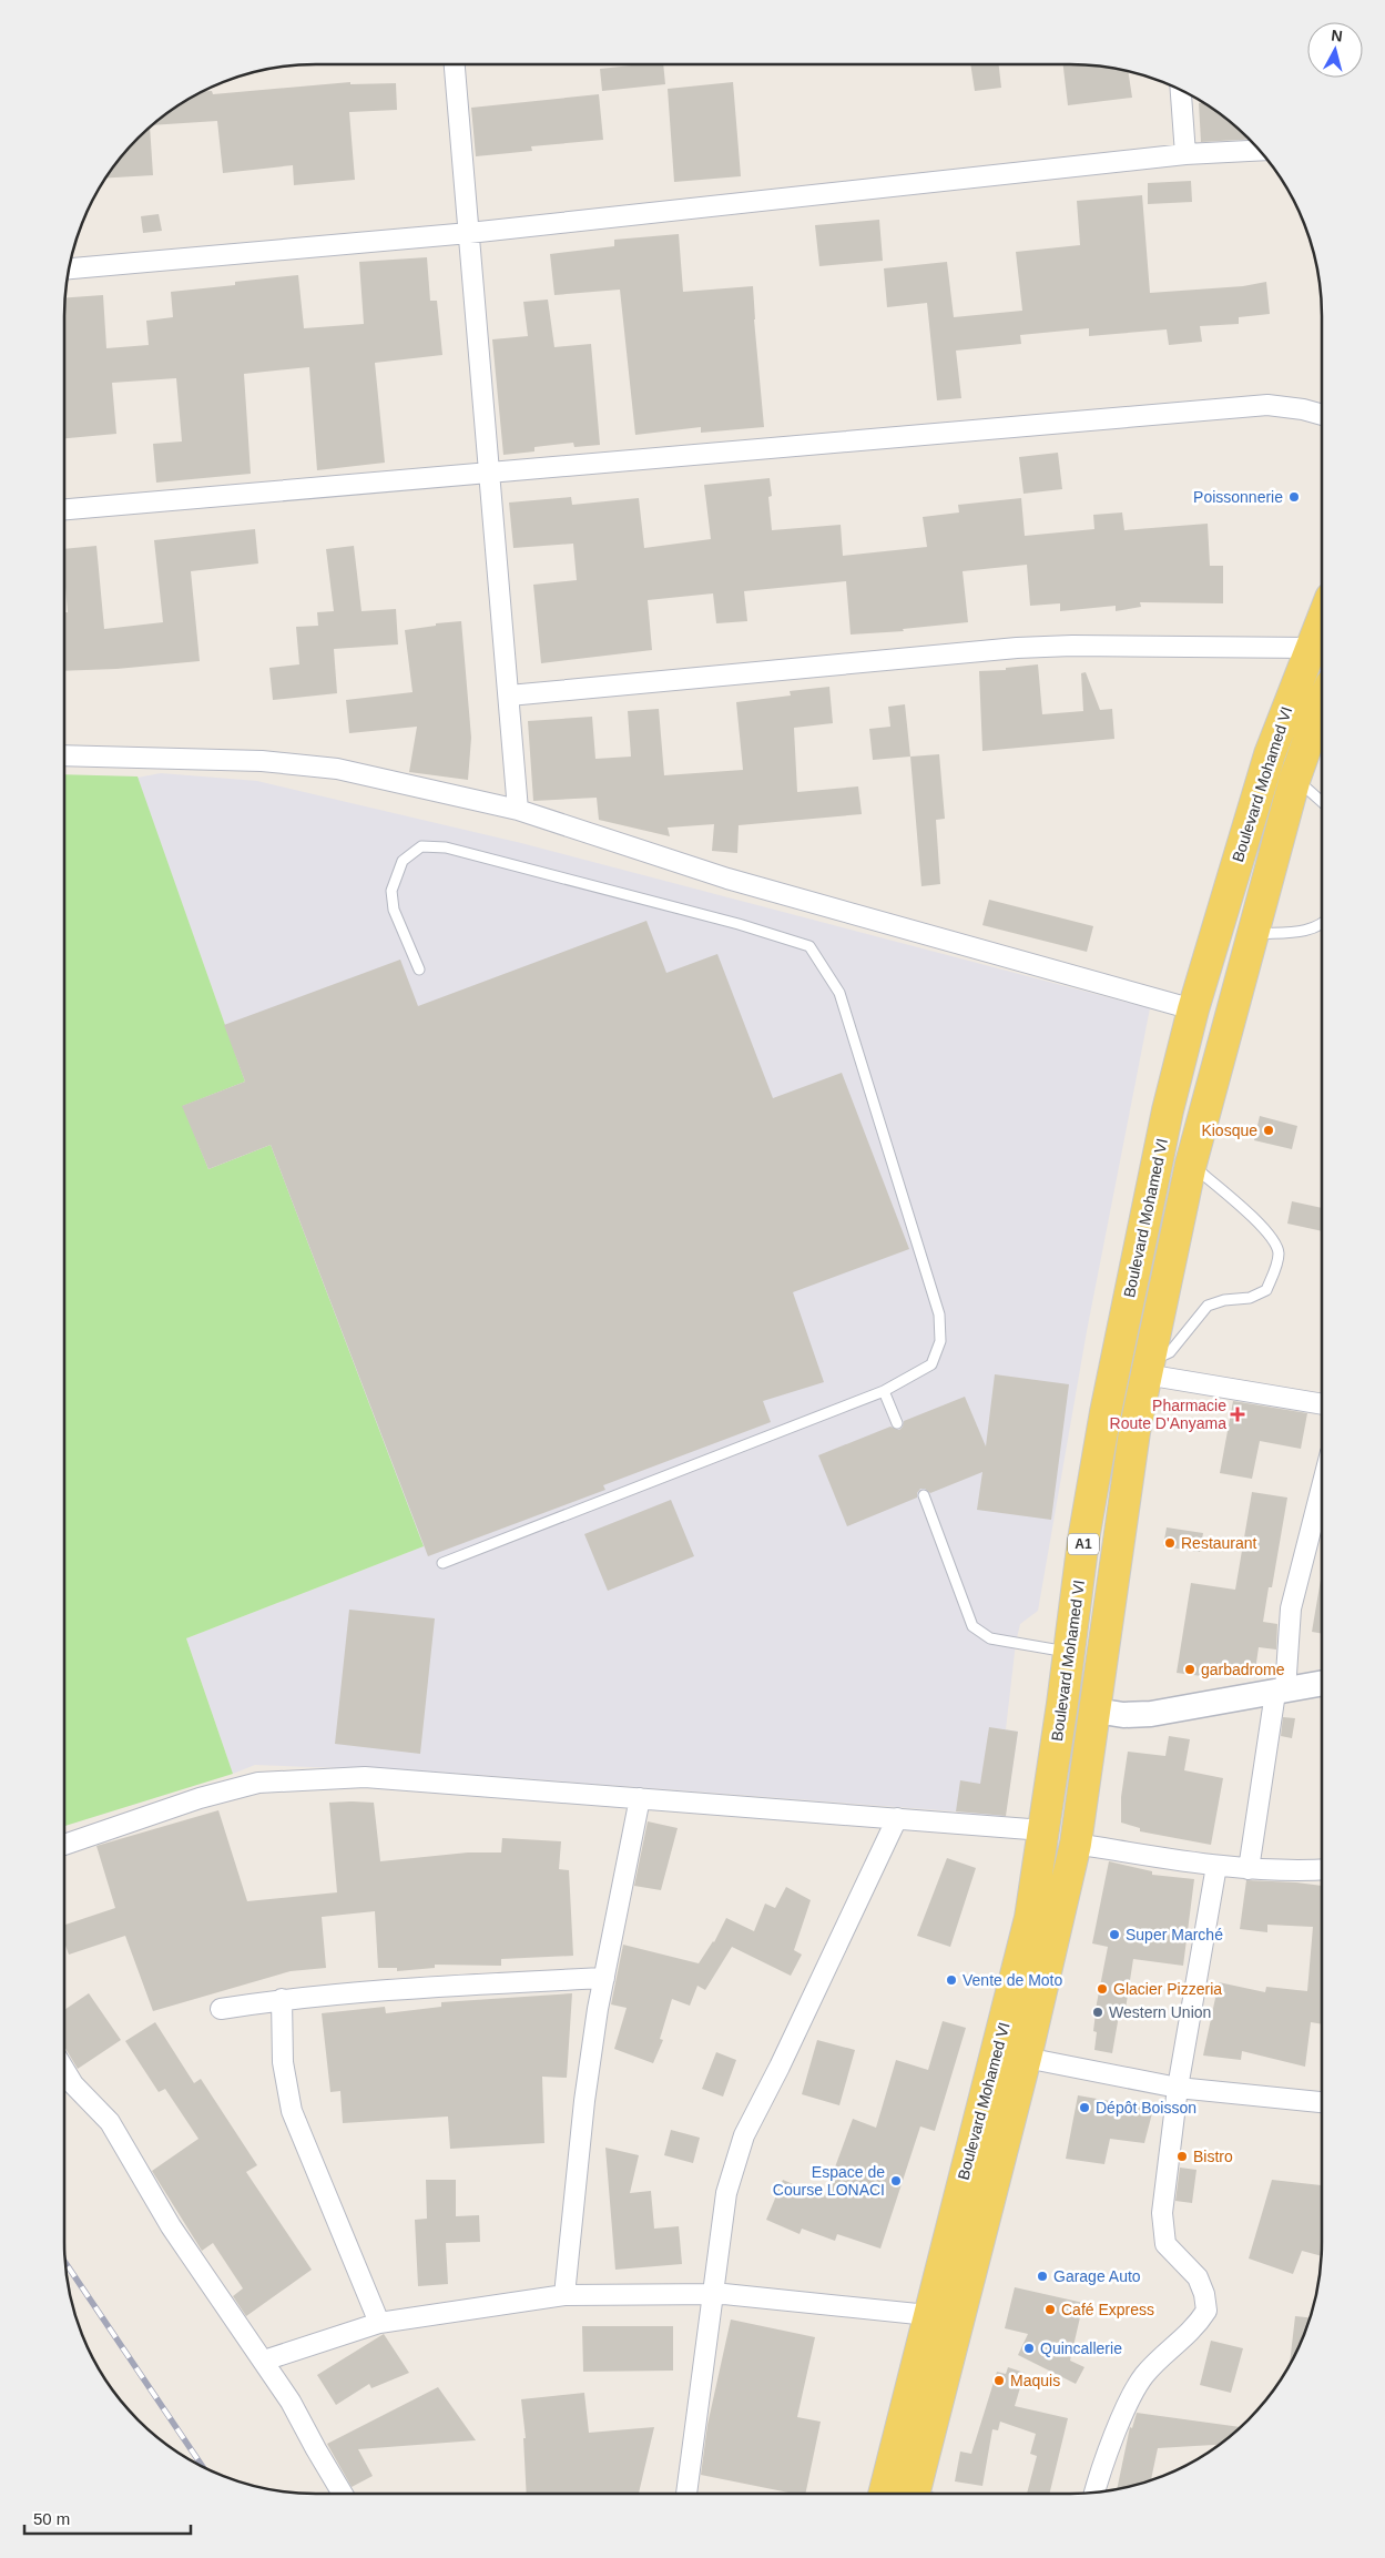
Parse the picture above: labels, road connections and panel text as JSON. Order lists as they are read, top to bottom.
{
  "streets": {
    "main road": ["Boulevard Mohamed VI", "A1"]
  },
  "places": {
    "other": [
      "Poissonnerie",
      "Kiosque",
      "Restaurant",
      "garbadrome",
      "Super Marché",
      "Vente de Moto",
      "Glacier Pizzeria",
      "Western Union",
      "Dépôt Boisson",
      "Bistro",
      "Espace de Course LONACI",
      "Garage Auto",
      "Café Express",
      "Quincallerie",
      "Maquis"
    ],
    "health": ["Pharmacie Route D'Anyama"]
  },
  "scale_bar": "50 m",
  "north": "top"
}
